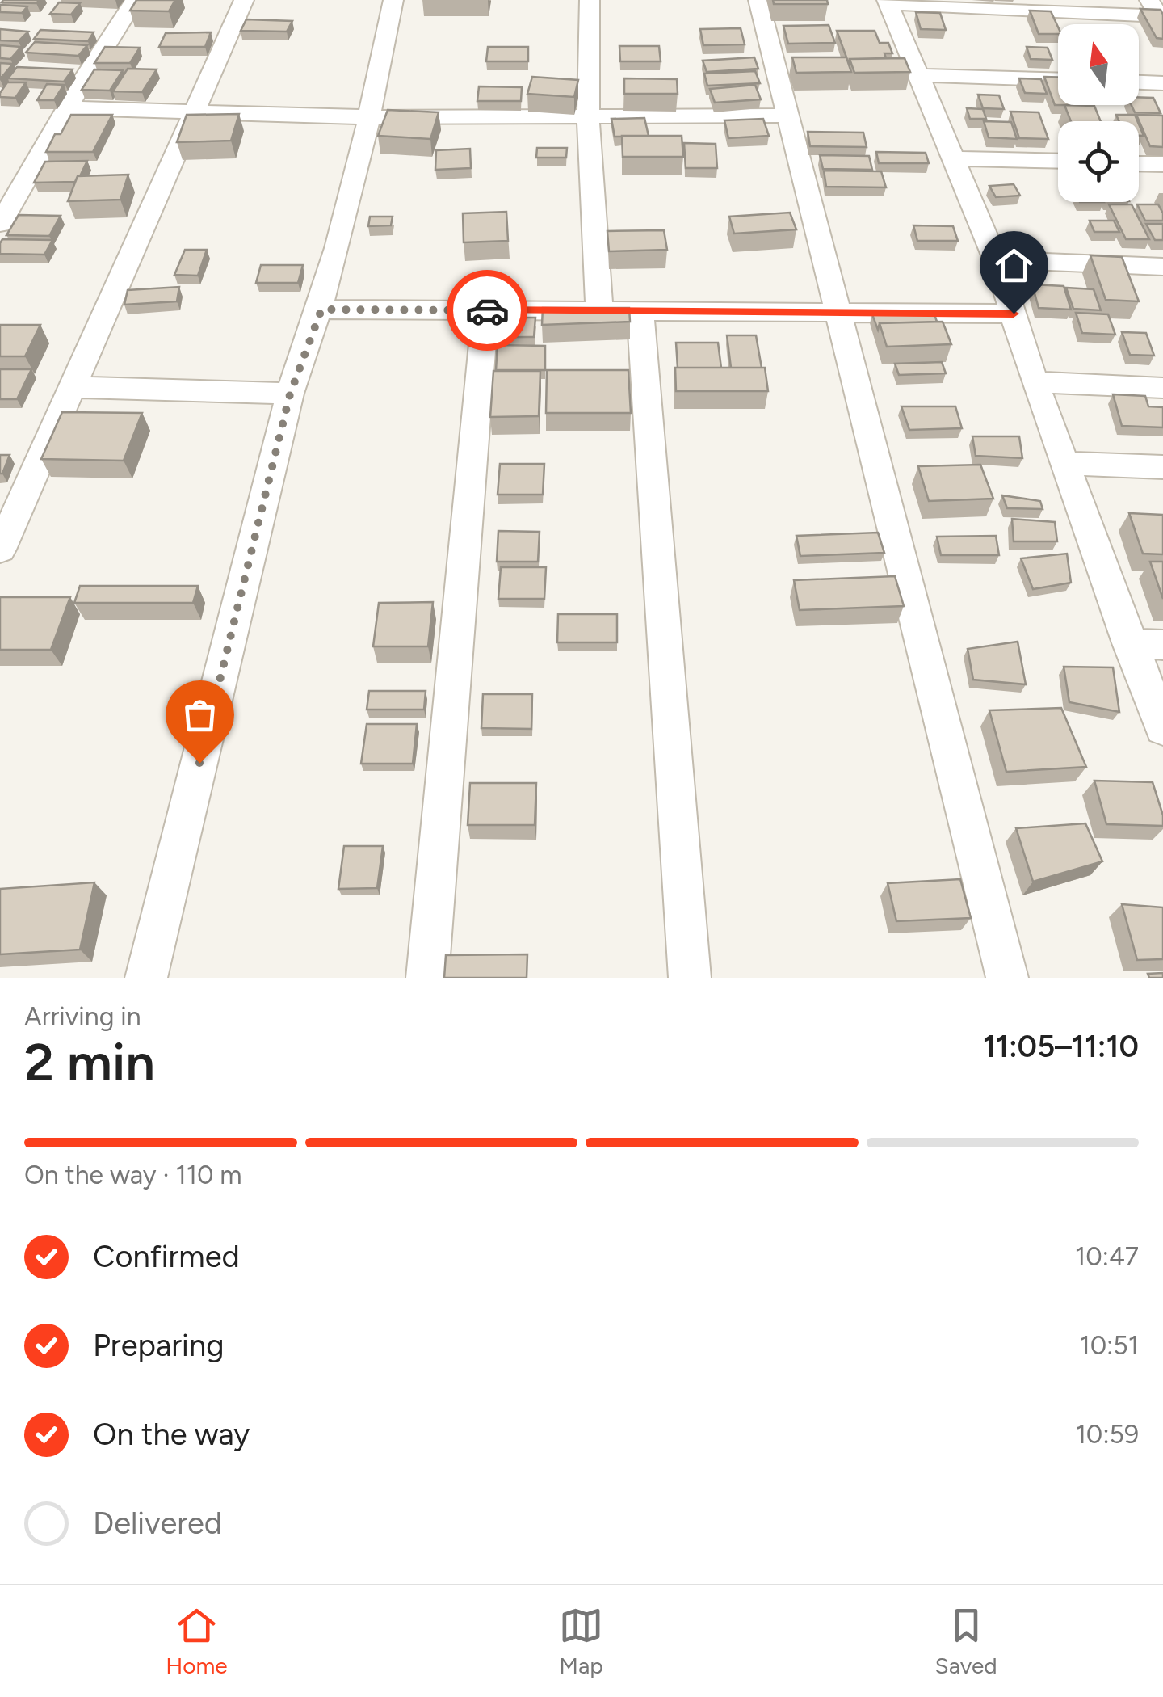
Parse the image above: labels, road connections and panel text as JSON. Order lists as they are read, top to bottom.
{
  "north": "top",
  "page": {
    "heading": ["2 min", "Arriving in", "11:05–11:10"],
    "bar": "On the way · 110 m",
    "list": [
      ["Confirmed", "10:47"],
      ["Preparing", "10:51"],
      ["On the way", "10:59"],
      "Delivered"
    ],
    "tabs": ["Home", "Map", "Saved"]
  }
}
